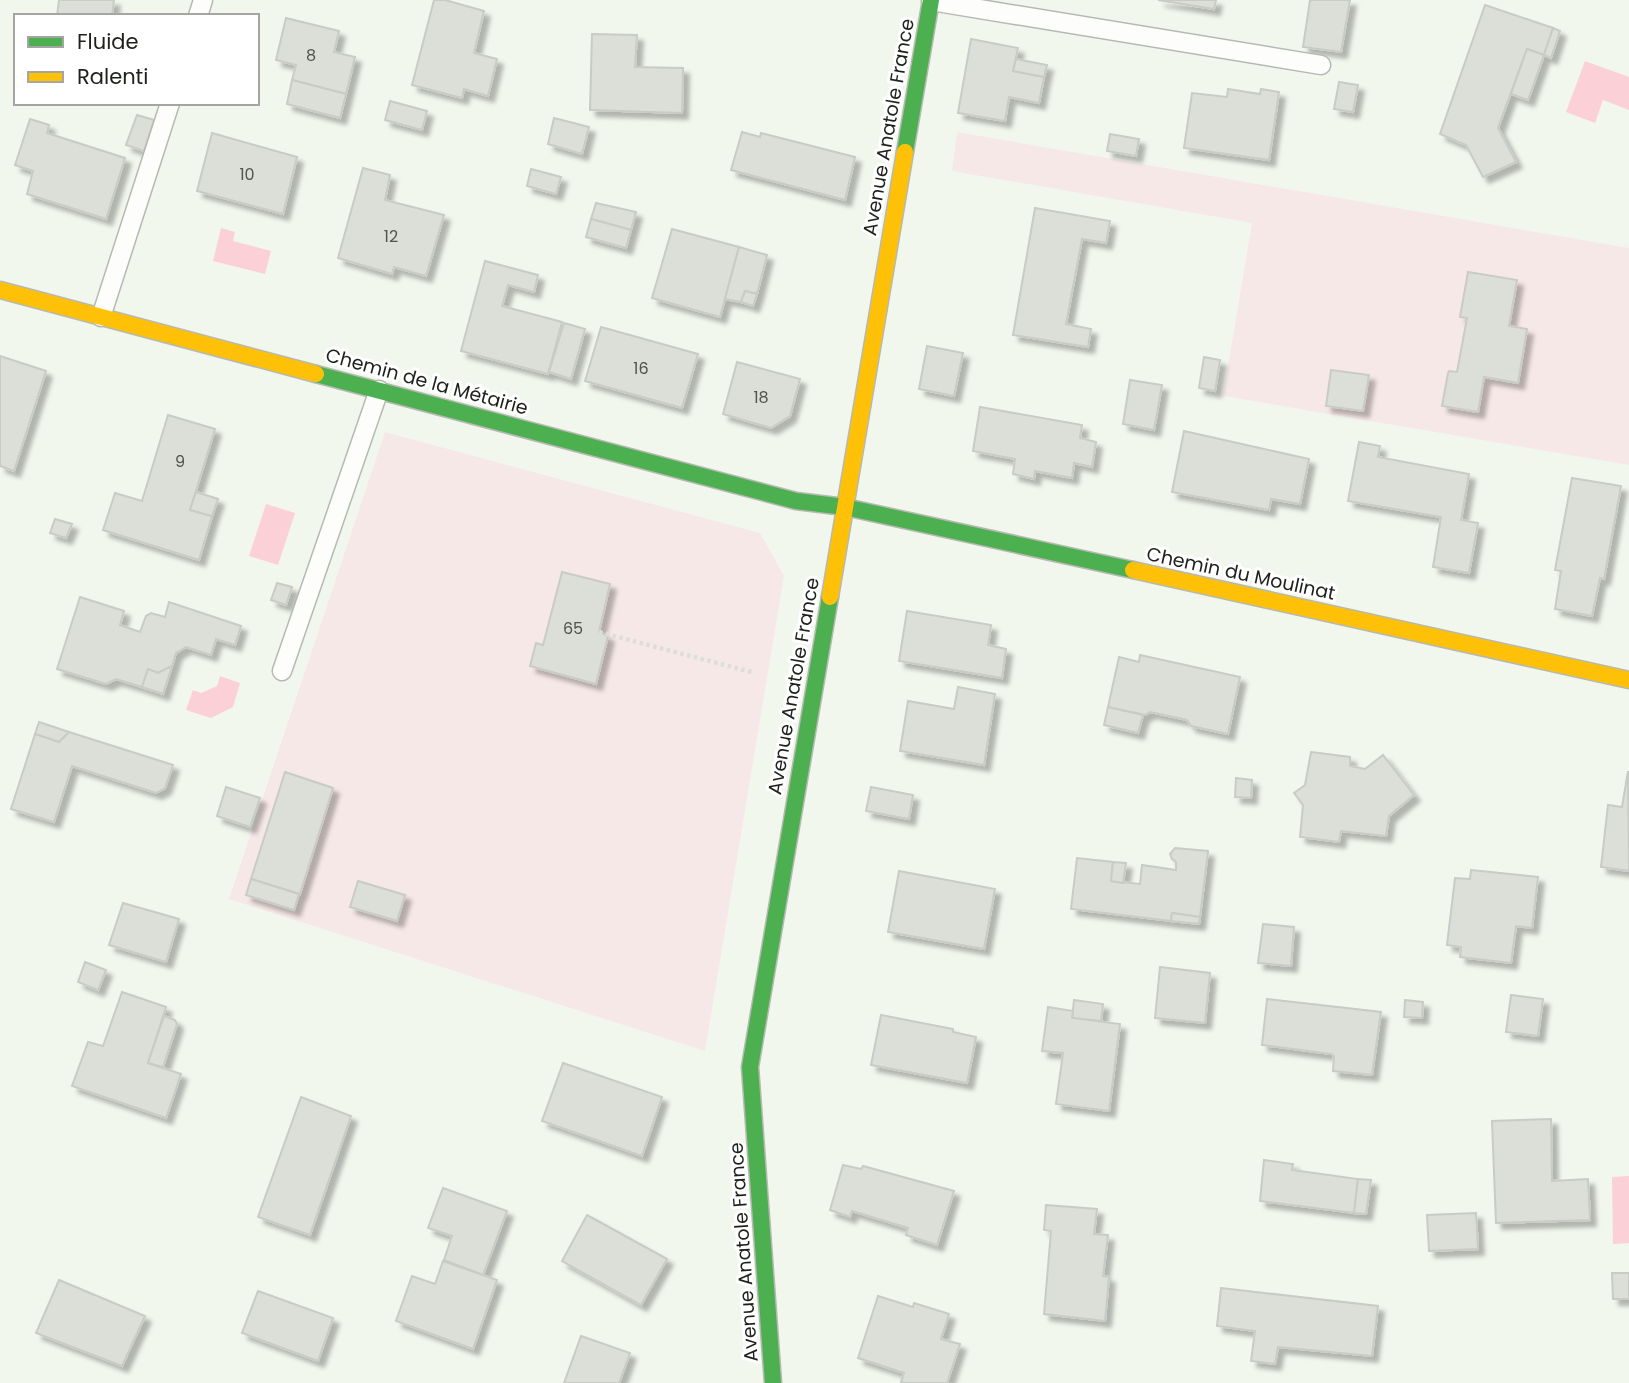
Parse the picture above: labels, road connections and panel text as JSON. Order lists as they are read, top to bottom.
{
  "streets": {
    "street": ["Avenue Anatole France", "Chemin de la Métairie", "Chemin du Moulinat"]
  },
  "crossings": [
    ["Avenue Anatole France", "Chemin de la Métairie"],
    ["Avenue Anatole France", "Chemin du Moulinat"],
    ["Chemin de la Métairie", "Chemin du Moulinat"]
  ],
  "house_numbers": [
    "8",
    "10",
    "12",
    "16",
    "18",
    "9",
    "65"
  ],
  "legend": ["Fluide", "Ralenti"]
}
